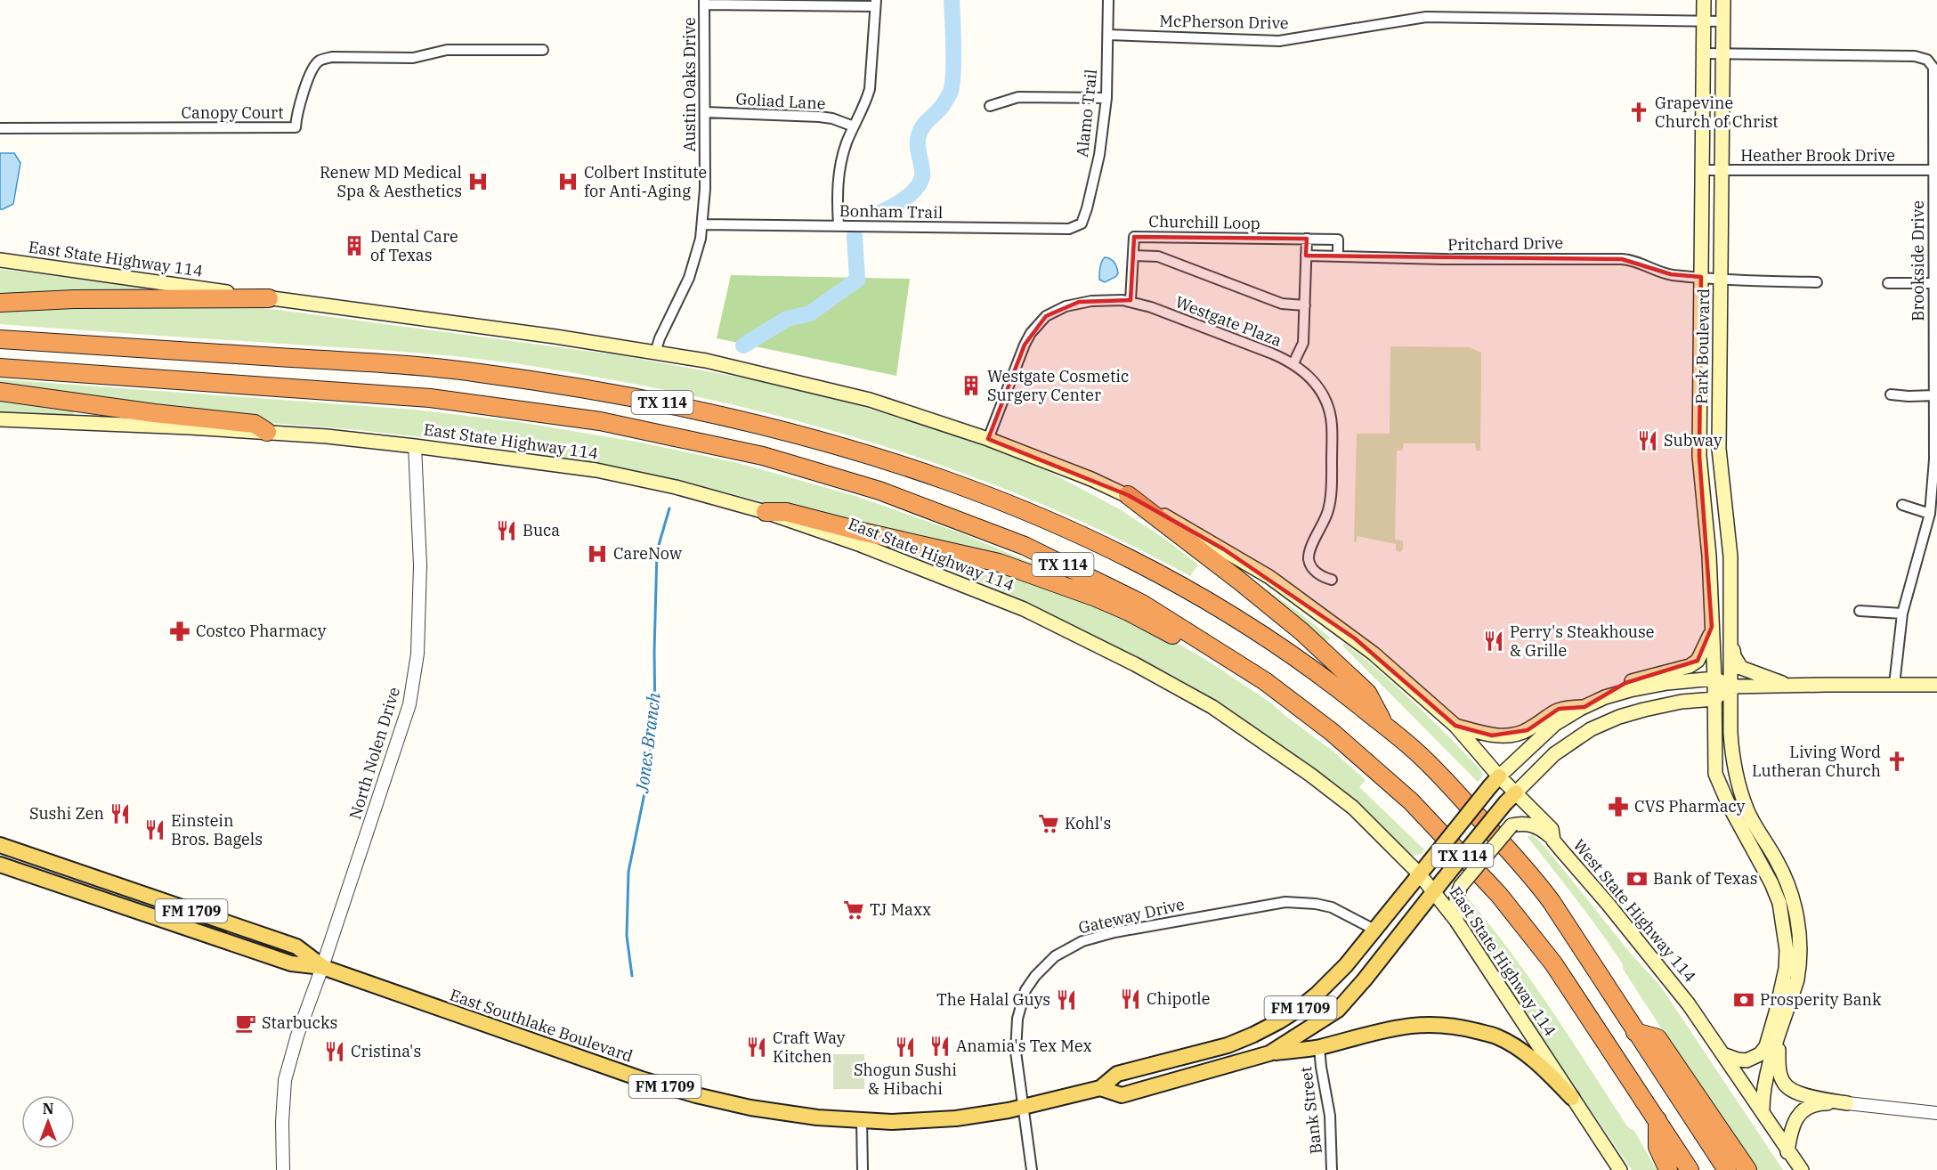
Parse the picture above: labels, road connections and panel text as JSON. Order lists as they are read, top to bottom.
{
  "streets": {
    "highway": ["TX 114"],
    "main road": [
      "East State Highway 114",
      "Park Boulevard",
      "FM 1709",
      "West State Highway 114",
      "East Southlake Boulevard"
    ],
    "street": [
      "McPherson Drive",
      "Austin Oaks Drive",
      "Goliad Lane",
      "Canopy Court",
      "Alamo Trail",
      "Heather Brook Drive",
      "Bonham Trail",
      "Churchill Loop",
      "Pritchard Drive",
      "Brookside Drive",
      "Westgate Plaza",
      "North Nolen Drive",
      "Gateway Drive",
      "Bank Street"
    ]
  },
  "crossings": [
    ["McPherson Drive", "Alamo Trail"],
    ["McPherson Drive", "Park Boulevard"],
    ["Austin Oaks Drive", "Goliad Lane"],
    ["Austin Oaks Drive", "Bonham Trail"],
    ["Austin Oaks Drive", "East State Highway 114"],
    ["Alamo Trail", "Bonham Trail"],
    ["Heather Brook Drive", "Brookside Drive"],
    ["Heather Brook Drive", "Park Boulevard"],
    ["Churchill Loop", "Pritchard Drive"],
    ["Churchill Loop", "Westgate Plaza"],
    ["Pritchard Drive", "Park Boulevard"],
    ["East State Highway 114", "Westgate Plaza"],
    ["East State Highway 114", "North Nolen Drive"],
    ["East State Highway 114", "FM 1709"],
    ["East State Highway 114", "West State Highway 114"],
    ["East State Highway 114", "East Southlake Boulevard"],
    ["Brookside Drive", "Park Boulevard"],
    ["North Nolen Drive", "East Southlake Boulevard"],
    ["FM 1709", "West State Highway 114"],
    ["FM 1709", "East Southlake Boulevard"],
    ["West State Highway 114", "East Southlake Boulevard"],
    ["Gateway Drive", "East Southlake Boulevard"]
  ],
  "water": ["Jones Branch"],
  "places": {
    "church": ["Grapevine Church of Christ", "Living Word Lutheran Church"],
    "hospital": ["Renew MD Medical Spa & Aesthetics", "Colbert Institute for Anti-Aging", "CareNow"],
    "building": ["Dental Care of Texas", "Westgate Cosmetic Surgery Center"],
    "restaurant": [
      "Subway",
      "Buca",
      "Perry's Steakhouse & Grille",
      "Sushi Zen",
      "Einstein Bros. Bagels",
      "Chipotle",
      "The Halal Guys",
      "Anamia's Tex Mex",
      "Craft Way Kitchen",
      "Shogun Sushi & Hibachi",
      "Cristina's"
    ],
    "pharmacy": ["Costco Pharmacy", "CVS Pharmacy"],
    "supermarket": ["Kohl's", "TJ Maxx"],
    "bank": ["Bank of Texas", "Prosperity Bank"],
    "cafe": ["Starbucks"]
  },
  "north": "top"
}
